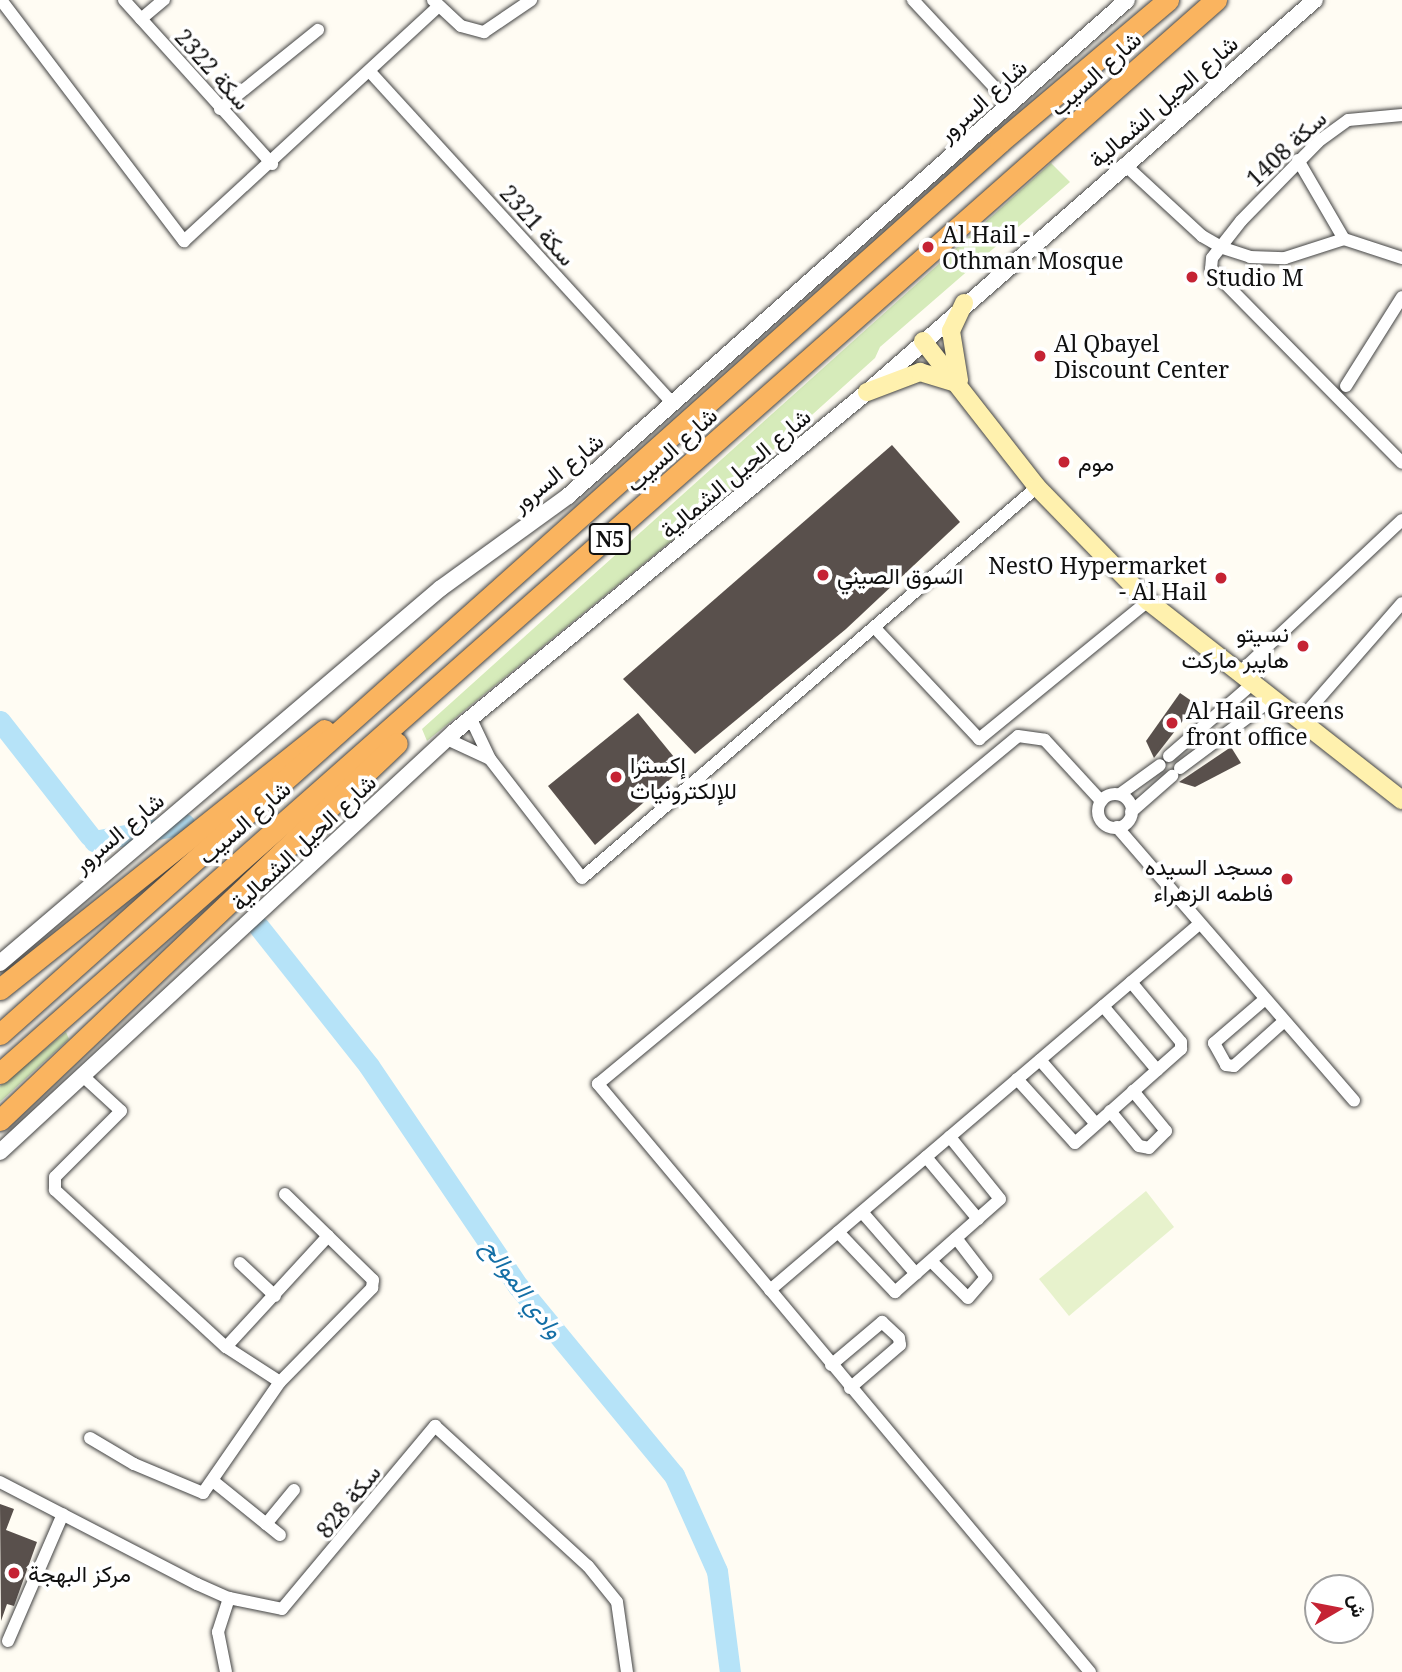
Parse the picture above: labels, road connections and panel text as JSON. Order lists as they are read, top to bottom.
{
  "streets": {
    "highway": ["شارع السيب", "N5"],
    "street": [
      "سكة 2322",
      "شارع السرور",
      "شارع الحيل الشمالية",
      "سكة 1408",
      "سكة 2321",
      "سكة 828"
    ]
  },
  "crossings": [
    ["شارع السرور", "سكة 2321"]
  ],
  "water": ["وادي الموالح"],
  "places": [
    "Al Hail - Othman Mosque",
    "Studio M",
    "Al Qbayel Discount Center",
    "موم",
    "السوق الصيني",
    "NestO Hypermarket - Al Hail",
    "نسيتو هايبر ماركت",
    "Al Hail Greens front office",
    "إكسترا للإلكترونيات",
    "مسجد السيده فاطمه الزهراء",
    "مركز البهجة"
  ],
  "north": "right"
}
